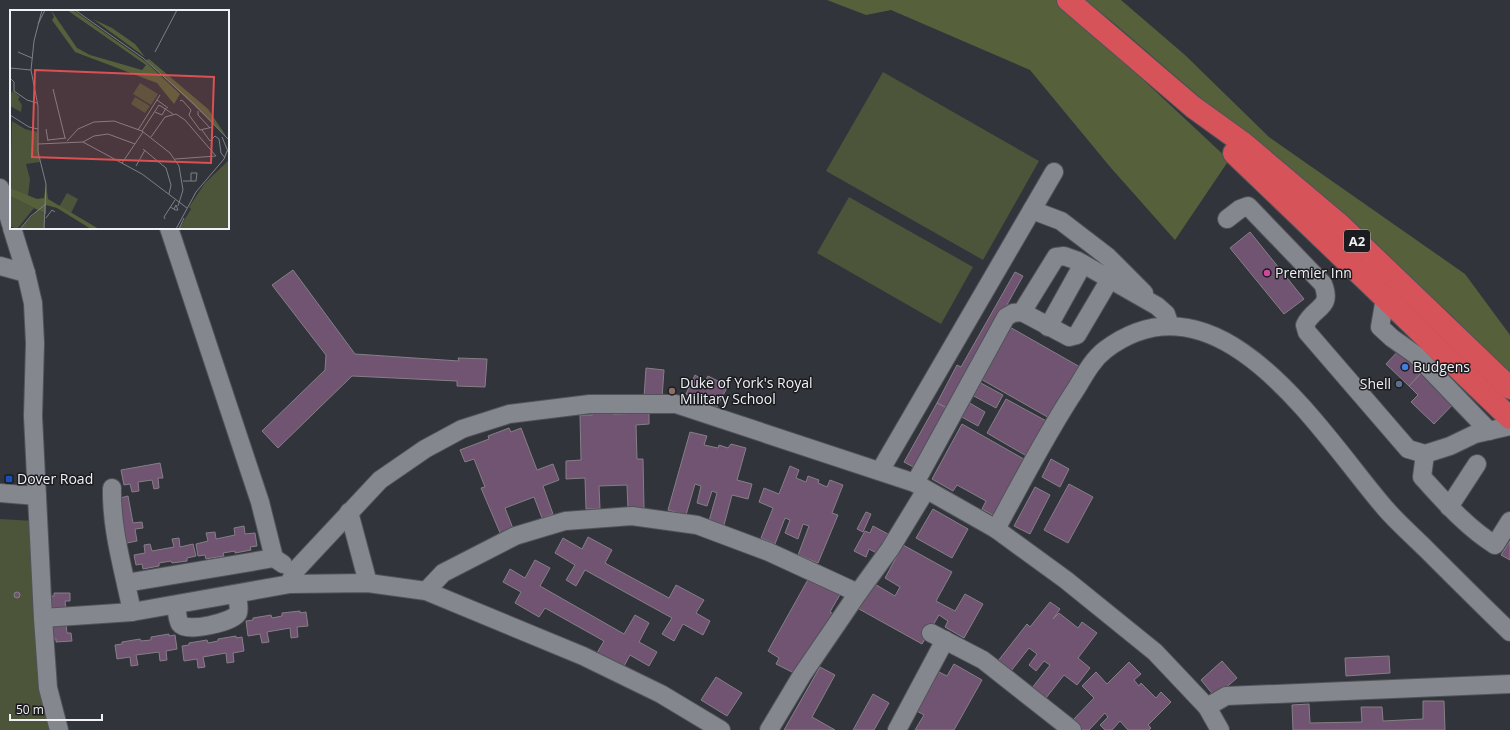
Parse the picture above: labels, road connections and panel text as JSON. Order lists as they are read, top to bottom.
{
  "streets": {
    "highway": ["A2"]
  },
  "places": {
    "other": [
      "Premier Inn",
      "Budgens",
      "Shell",
      "Duke of York's Royal Military School"
    ],
    "transit": ["Dover Road"]
  },
  "scale_bar": "50 m"
}
